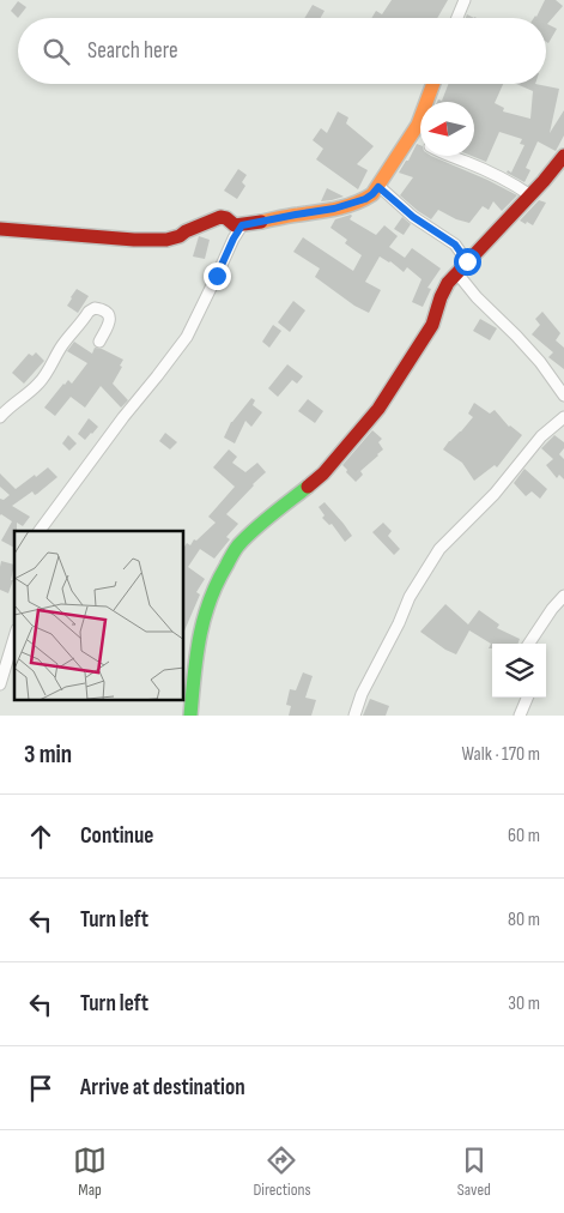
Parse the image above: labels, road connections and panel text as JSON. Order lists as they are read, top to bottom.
{
  "north": "left",
  "page": {
    "search": "Search here",
    "heading": ["3 min", "Walk · 170 m"],
    "list": [
      ["Continue", "60 m"],
      ["Turn left", "80 m"],
      ["Turn left", "30 m"],
      "Arrive at destination"
    ],
    "nav": ["Map", "Directions", "Saved"]
  }
}
